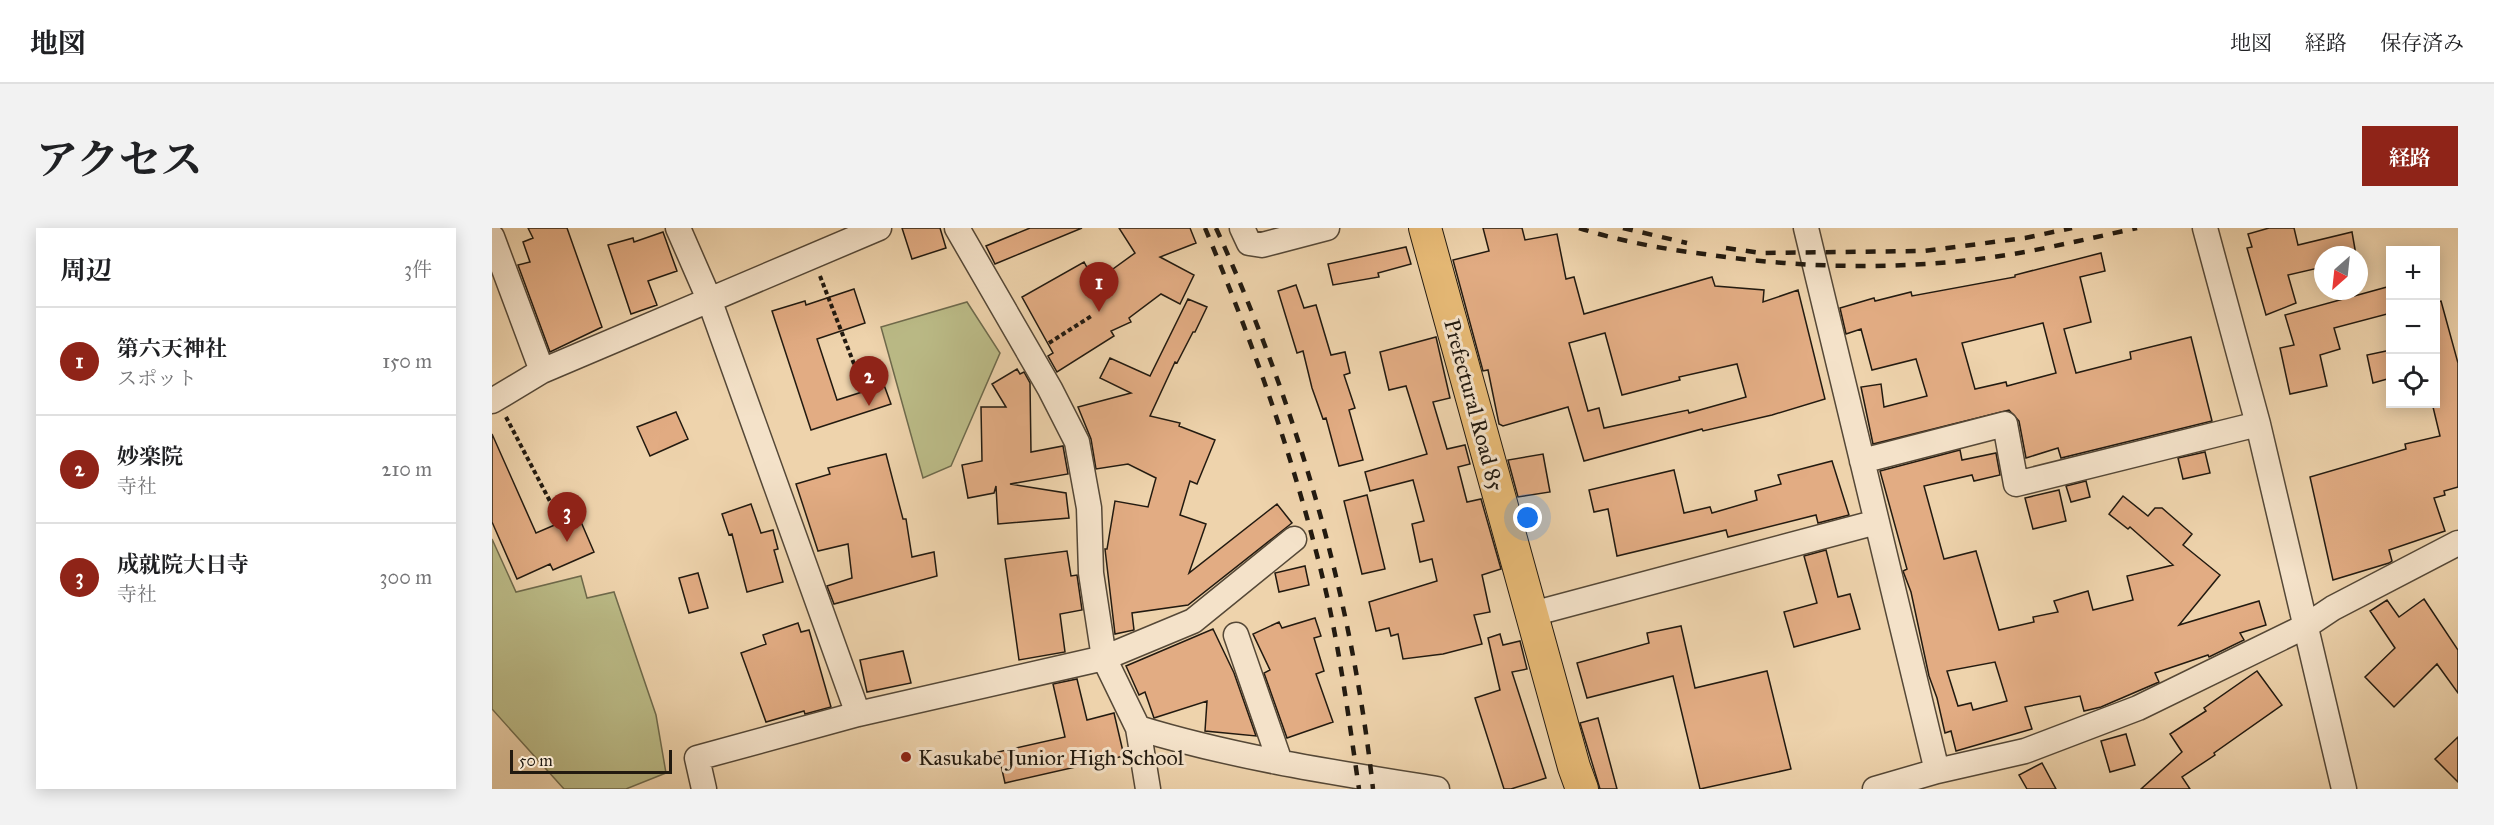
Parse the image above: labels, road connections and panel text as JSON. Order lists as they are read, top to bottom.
{
  "streets": {
    "main road": ["Prefectural Road 85"]
  },
  "places": ["Kasukabe Junior High School"],
  "scale_bar": "50 m",
  "north": "bottom left",
  "page": {
    "header": "地図",
    "nav": ["地図", "経路", "保存済み"],
    "title": "アクセス",
    "buttons": "経路",
    "heading": ["周辺", "3件"],
    "map_buttons": ["+", "−"],
    "pins": ["1", "2", "3"],
    "list": [
      {
        "mark": "1",
        "name": "第六天神社",
        "note": "スポット",
        "value": "150 m"
      },
      {
        "mark": "2",
        "name": "妙楽院",
        "note": "寺社",
        "value": "210 m"
      },
      {
        "mark": "3",
        "name": "成就院大日寺",
        "note": "寺社",
        "value": "300 m"
      }
    ],
    "scale": "50 m"
  }
}
